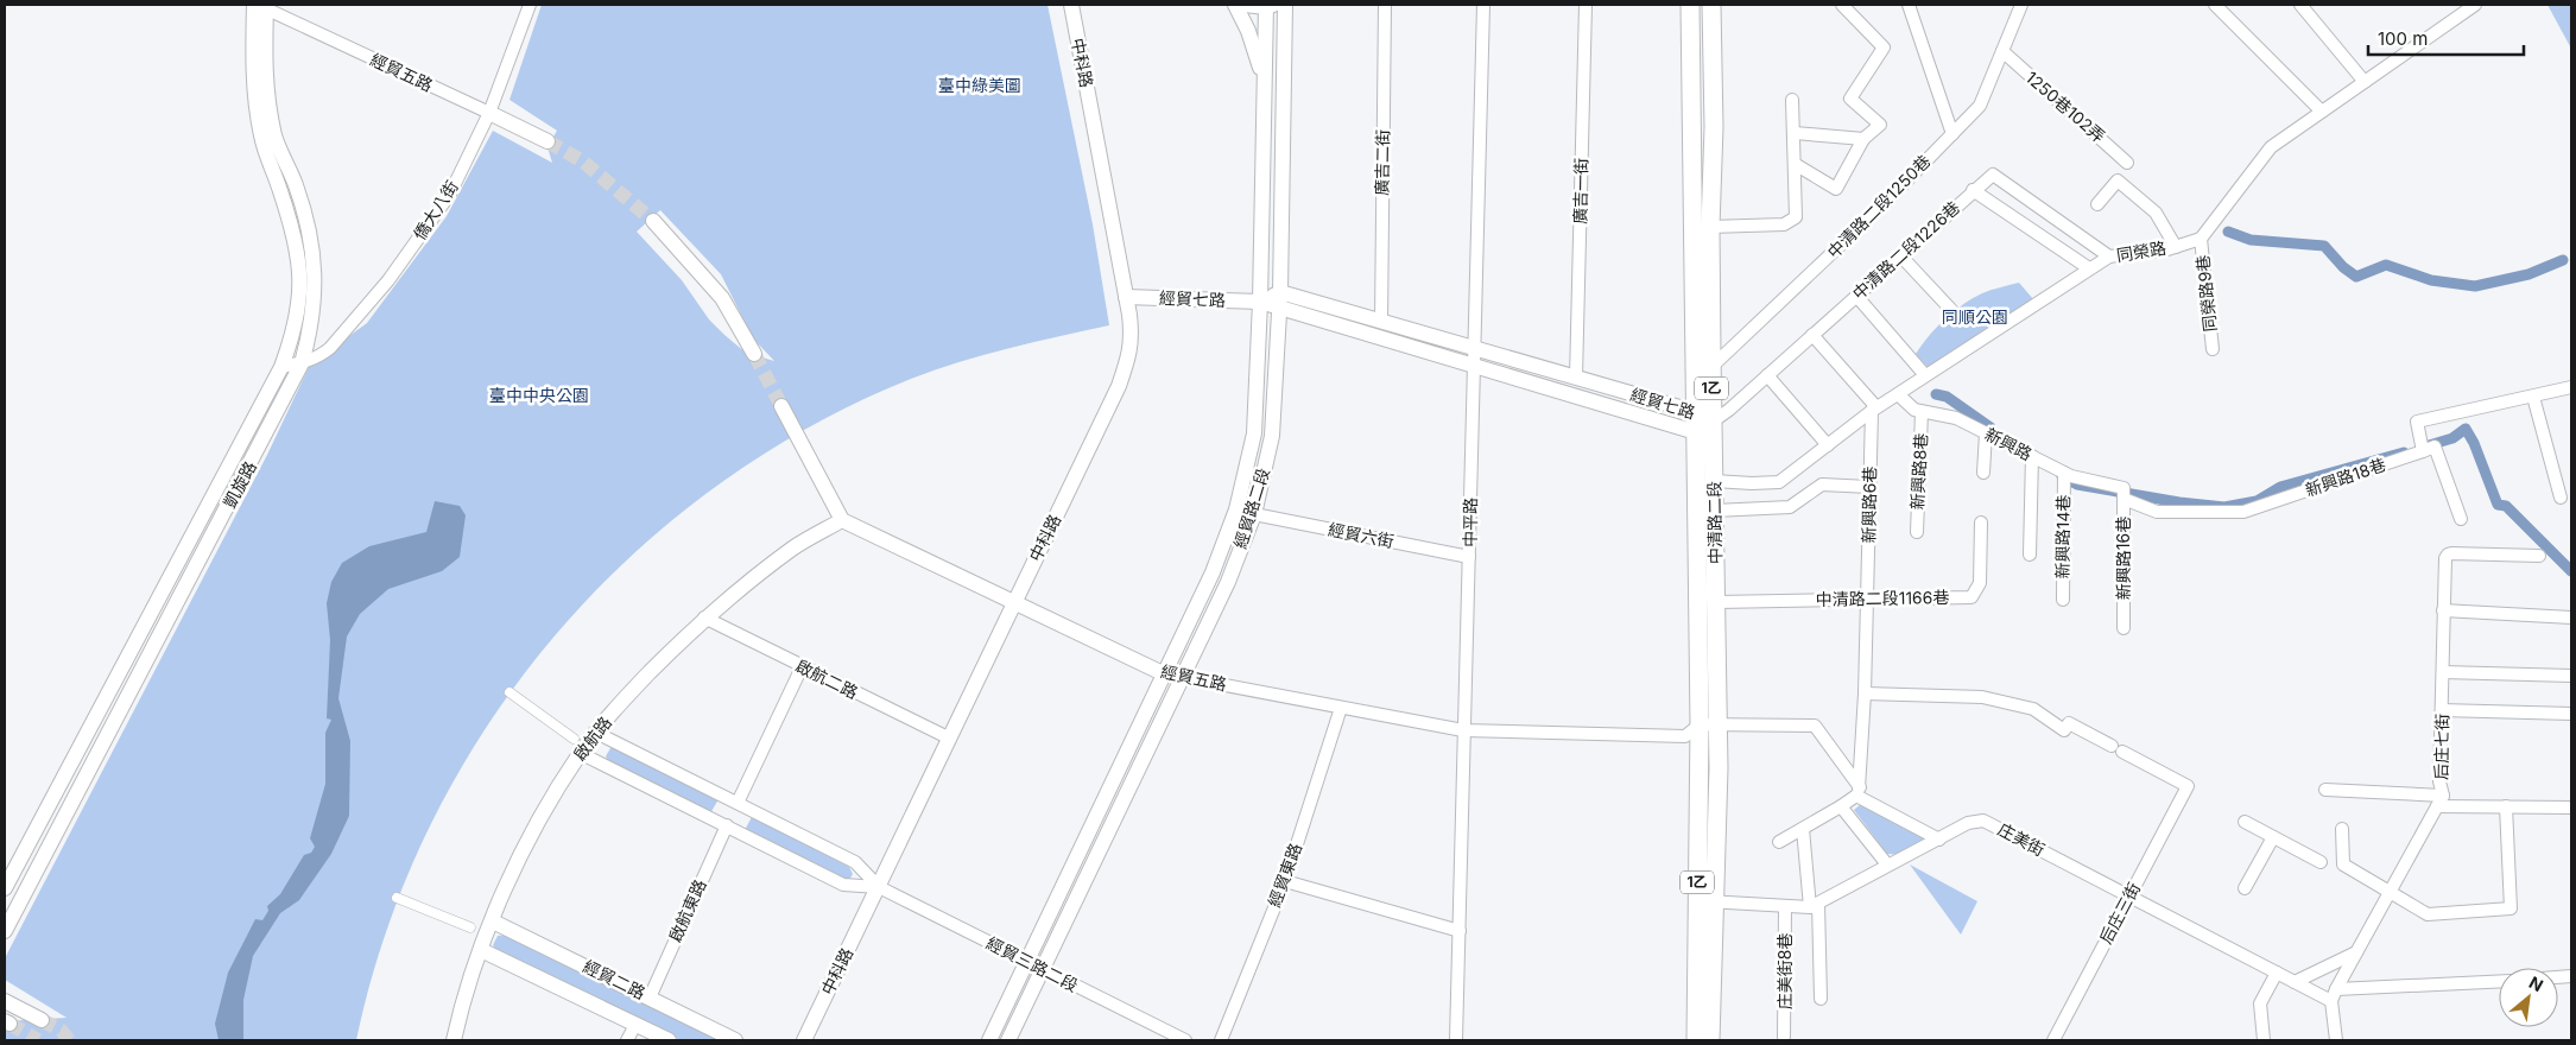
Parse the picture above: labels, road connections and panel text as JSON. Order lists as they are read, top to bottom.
{
  "streets": {
    "main road": ["1乙", "中清路二段"],
    "street": [
      "中科路",
      "經貿五路",
      "1250巷102弄",
      "廣吉二街",
      "廣吉一街",
      "中清路二段1250巷",
      "僑大八街",
      "中清路二段1226巷",
      "同榮路",
      "同榮路9巷",
      "經貿七路",
      "新興路",
      "新興路8巷",
      "新興路18巷",
      "凱旋路",
      "新興路6巷",
      "經貿路二段",
      "中平路",
      "經貿六街",
      "新興路14巷",
      "新興路16巷",
      "中清路二段1166巷",
      "啟航二路",
      "啟航路",
      "后庄七街",
      "庄美街",
      "經貿東路",
      "啟航東路",
      "后庄三街",
      "經貿三路二段",
      "庄美街8巷",
      "經貿二路"
    ]
  },
  "crossings": [
    ["中科路", "經貿五路"],
    ["中科路", "經貿七路"],
    ["中科路", "啟航二路"],
    ["中科路", "經貿三路二段"],
    ["經貿五路", "僑大八街"],
    ["經貿五路", "凱旋路"],
    ["經貿五路", "經貿路二段"],
    ["經貿五路", "中平路"],
    ["經貿五路", "中清路二段"],
    ["經貿五路", "啟航路"],
    ["經貿五路", "經貿東路"],
    ["1250巷102弄", "中清路二段1250巷"],
    ["廣吉二街", "經貿七路"],
    ["廣吉一街", "經貿七路"],
    ["中清路二段1250巷", "中清路二段"],
    ["僑大八街", "凱旋路"],
    ["中清路二段1226巷", "同榮路"],
    ["中清路二段1226巷", "經貿七路"],
    ["中清路二段1226巷", "中清路二段"],
    ["同榮路", "同榮路9巷"],
    ["同榮路", "新興路"],
    ["同榮路", "新興路6巷"],
    ["同榮路", "中清路二段"],
    ["經貿七路", "經貿路二段"],
    ["經貿七路", "中平路"],
    ["經貿七路", "中清路二段"],
    ["新興路", "新興路8巷"],
    ["新興路", "新興路18巷"],
    ["新興路", "新興路14巷"],
    ["新興路", "新興路16巷"],
    ["新興路18巷", "新興路16巷"],
    ["新興路6巷", "中清路二段1166巷"],
    ["新興路6巷", "后庄三街"],
    ["經貿路二段", "經貿六街"],
    ["經貿路二段", "經貿三路二段"],
    ["中平路", "經貿六街"],
    ["中清路二段", "中清路二段1166巷"],
    ["啟航二路", "啟航路"],
    ["啟航路", "經貿三路二段"],
    ["啟航路", "經貿二路"],
    ["庄美街", "后庄三街"],
    ["啟航東路", "經貿三路二段"],
    ["啟航東路", "經貿二路"]
  ],
  "parks": ["臺中綠美圖", "同順公園", "臺中中央公園"],
  "scale_bar": "100 m",
  "north": "top right"
}
